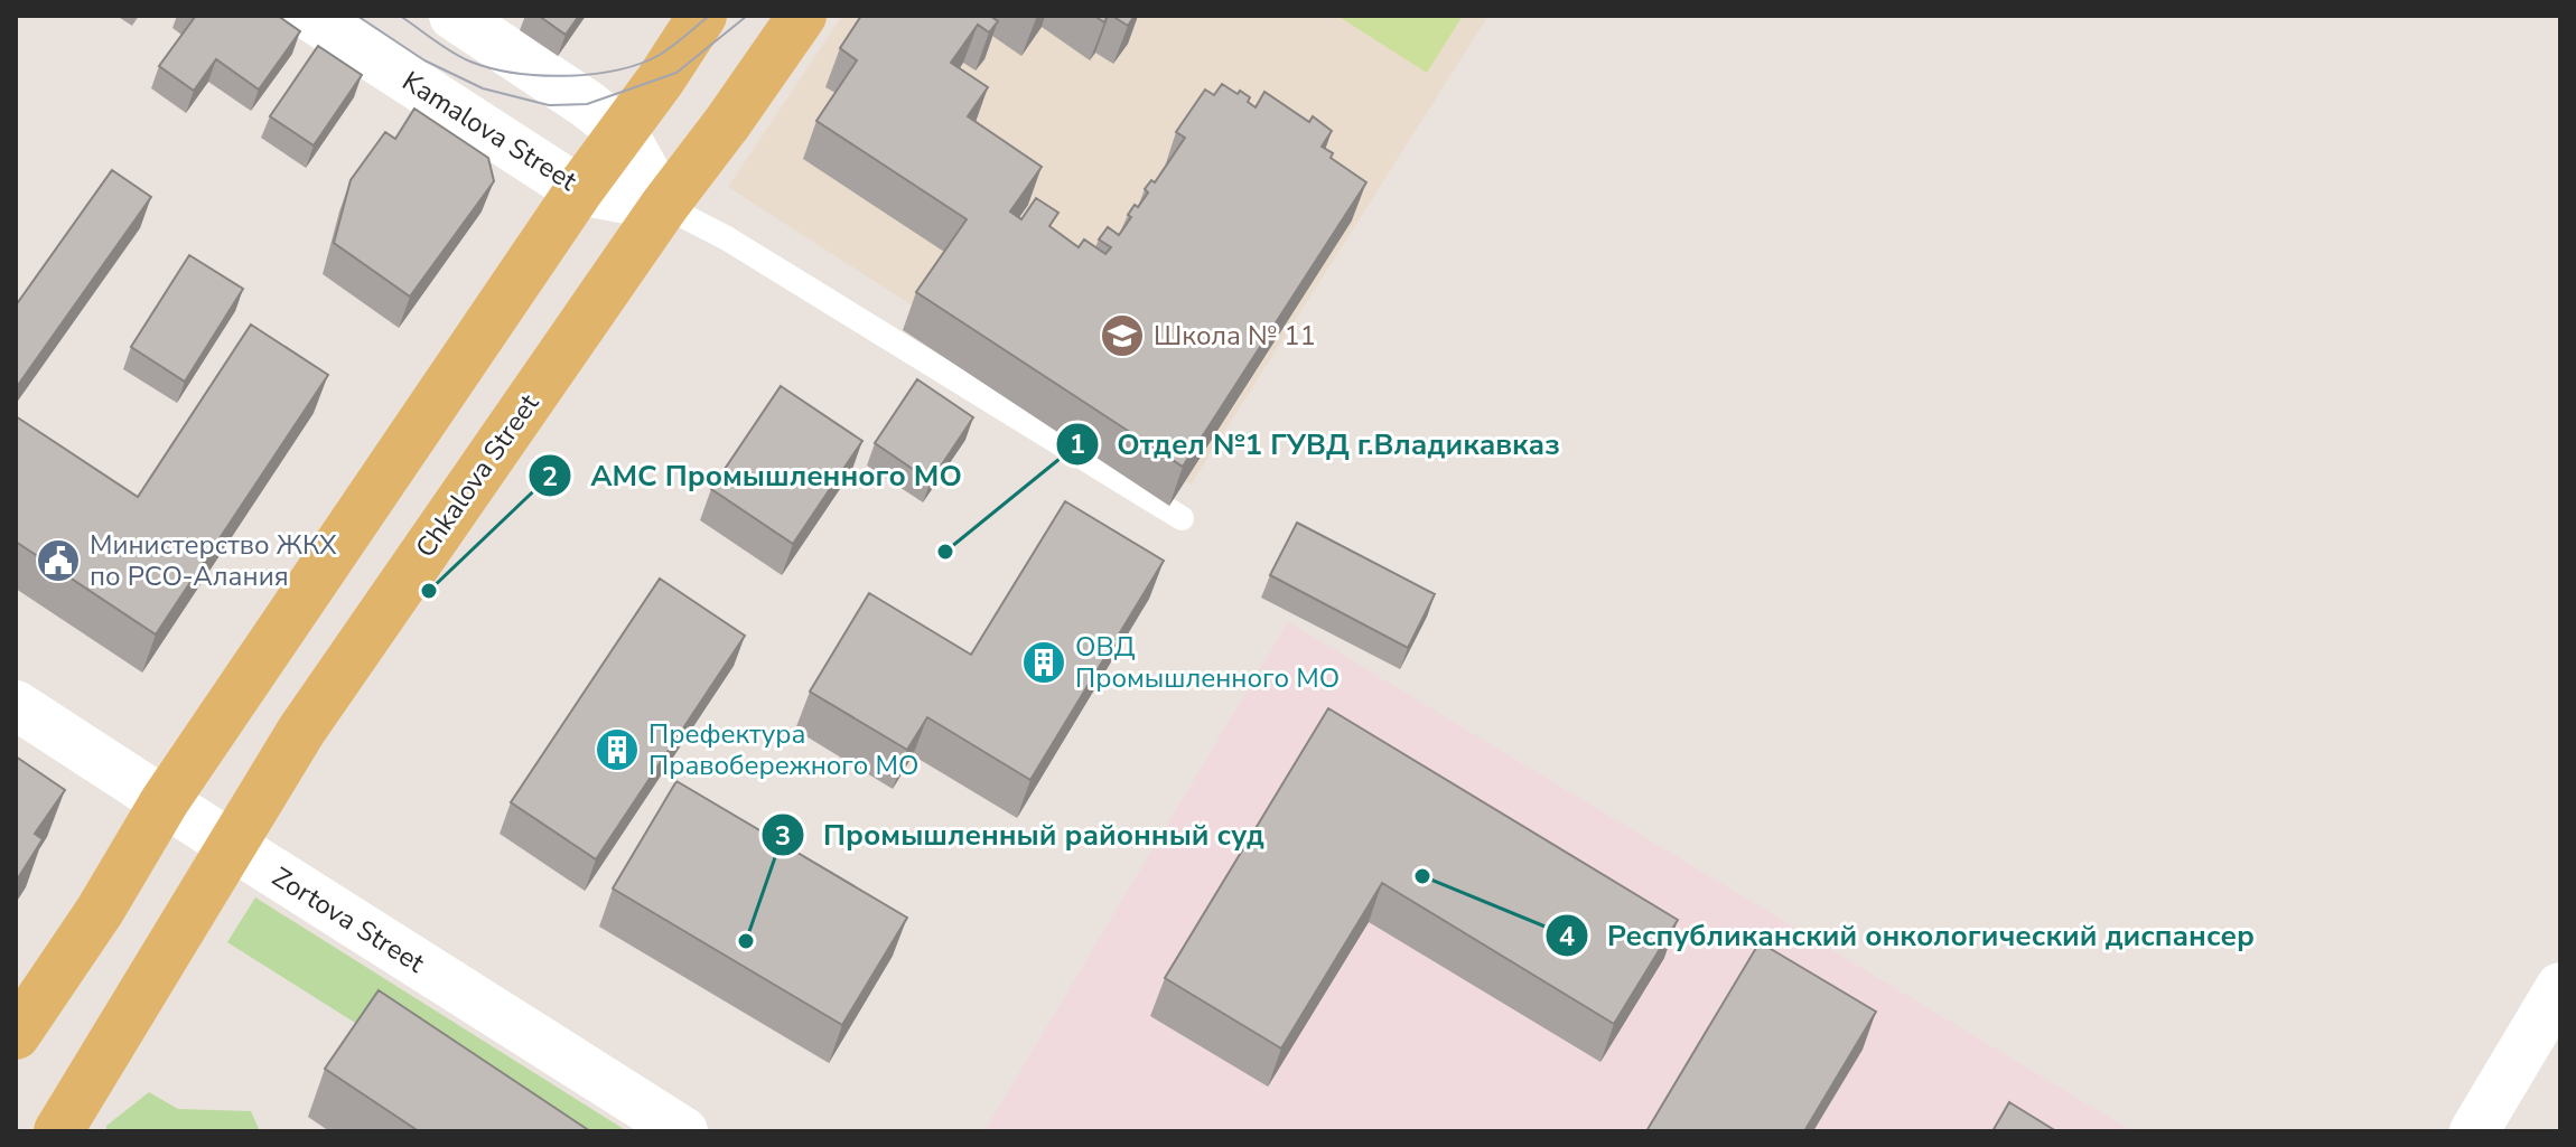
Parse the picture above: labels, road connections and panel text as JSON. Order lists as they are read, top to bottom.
{
  "streets": {
    "main road": ["Chkalova Street"],
    "street": ["Kamalova Street", "Zortova Street"]
  },
  "crossings": [
    ["Kamalova Street", "Chkalova Street"],
    ["Chkalova Street", "Zortova Street"]
  ],
  "places": {
    "school or university": ["Школа № 11"],
    "other": [
      "Отдел №1 ГУВД г.Владикавказ",
      "АМС Промышленного МО",
      "Республиканский онкологический диспансер",
      "Промышленный районный суд"
    ],
    "public building": ["Министерство ЖКХ по РСО-Алания"],
    "building": ["ОВД Промышленного МО", "Префектура Правобережного МО"]
  }
}
